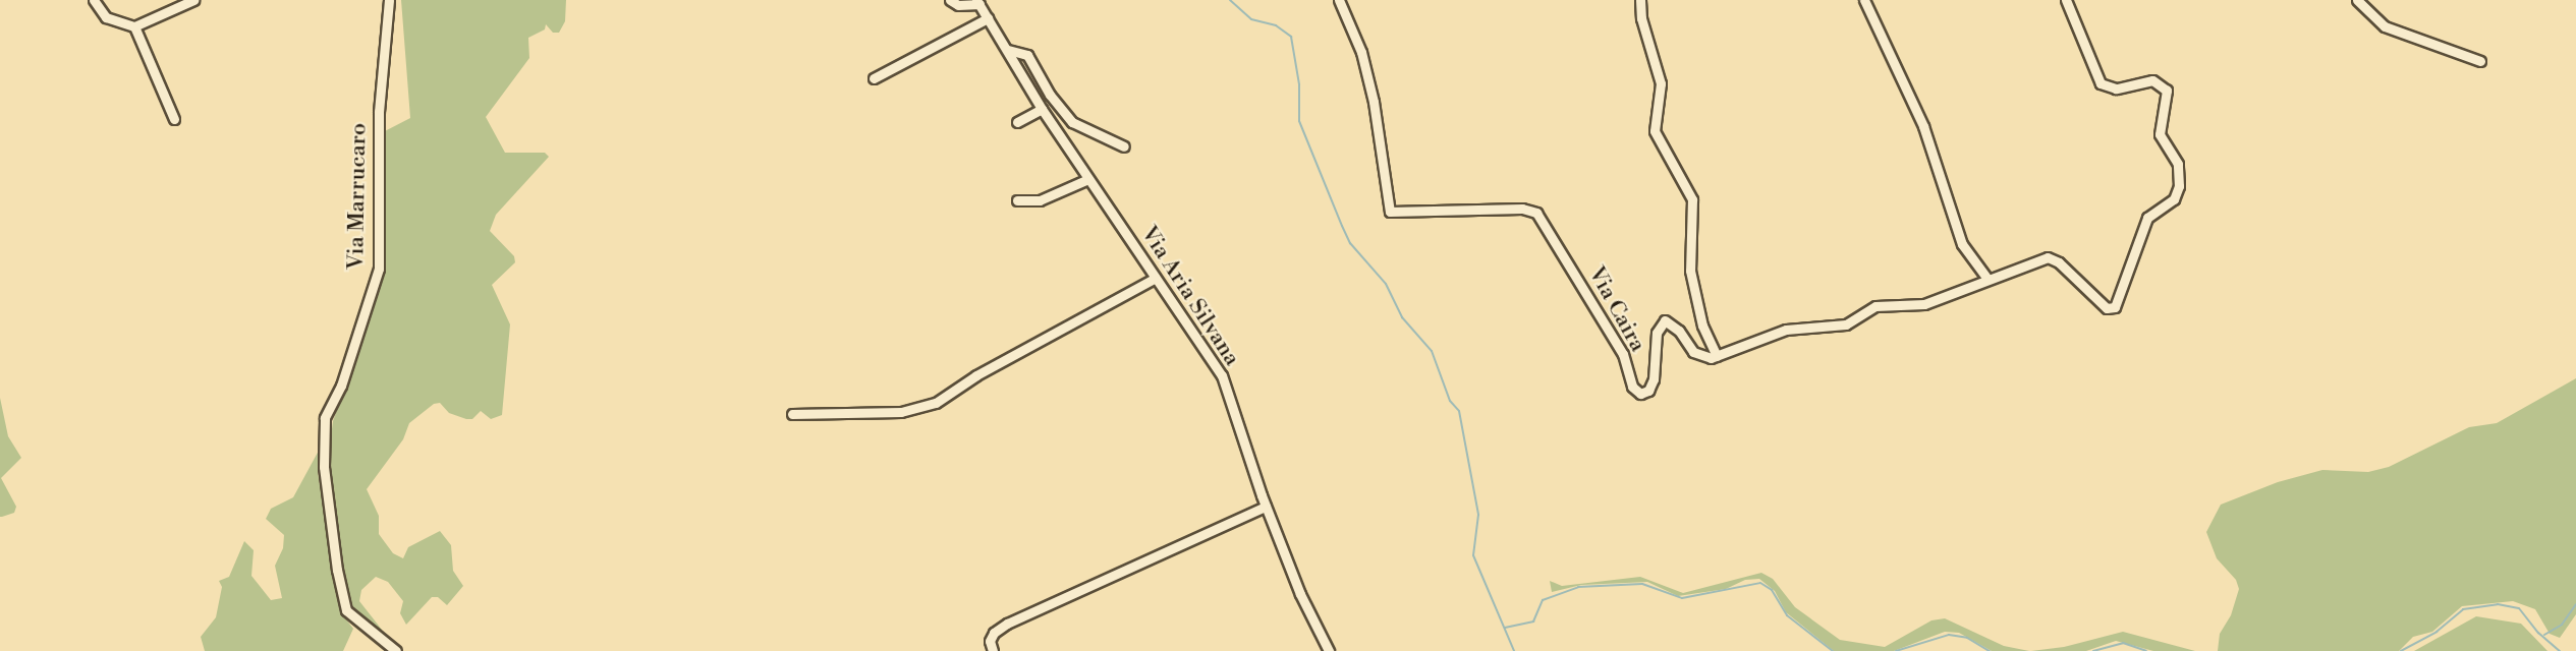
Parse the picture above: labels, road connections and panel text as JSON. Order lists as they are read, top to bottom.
{
  "streets": {
    "street": ["Via Marrucaro", "Via Aria Silvana", "Via Caira"]
  }
}
